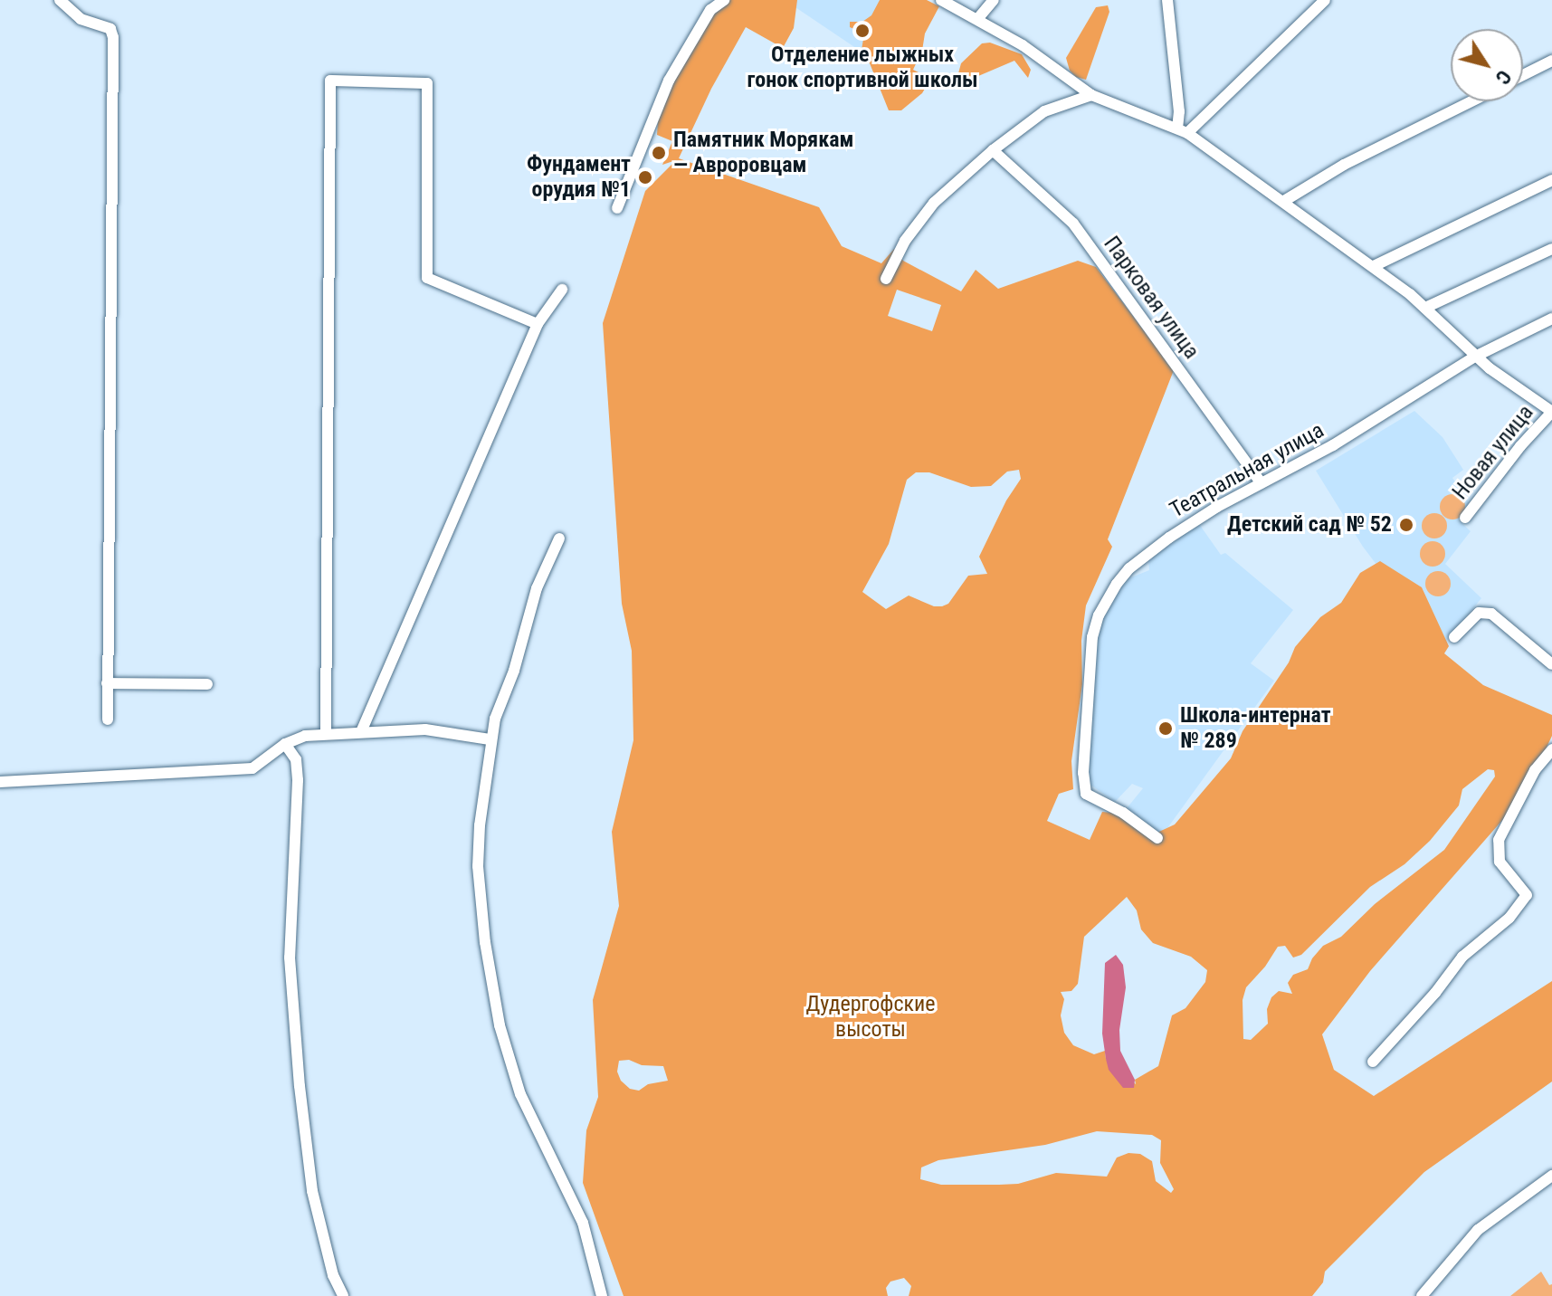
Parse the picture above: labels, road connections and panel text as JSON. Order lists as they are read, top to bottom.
{
  "streets": {
    "street": ["Парковая улица", "Новая улица", "Театральная улица"]
  },
  "crossings": [
    ["Парковая улица", "Театральная улица"]
  ],
  "parks": ["Дудергофские высоты"],
  "places": [
    "Отделение лыжных гонок спортивной школы",
    "Памятник Морякам — Авроровцам",
    "Фундамент орудия №1",
    "Детский сад № 52",
    "Школа-интернат № 289"
  ],
  "north": "bottom right"
}
